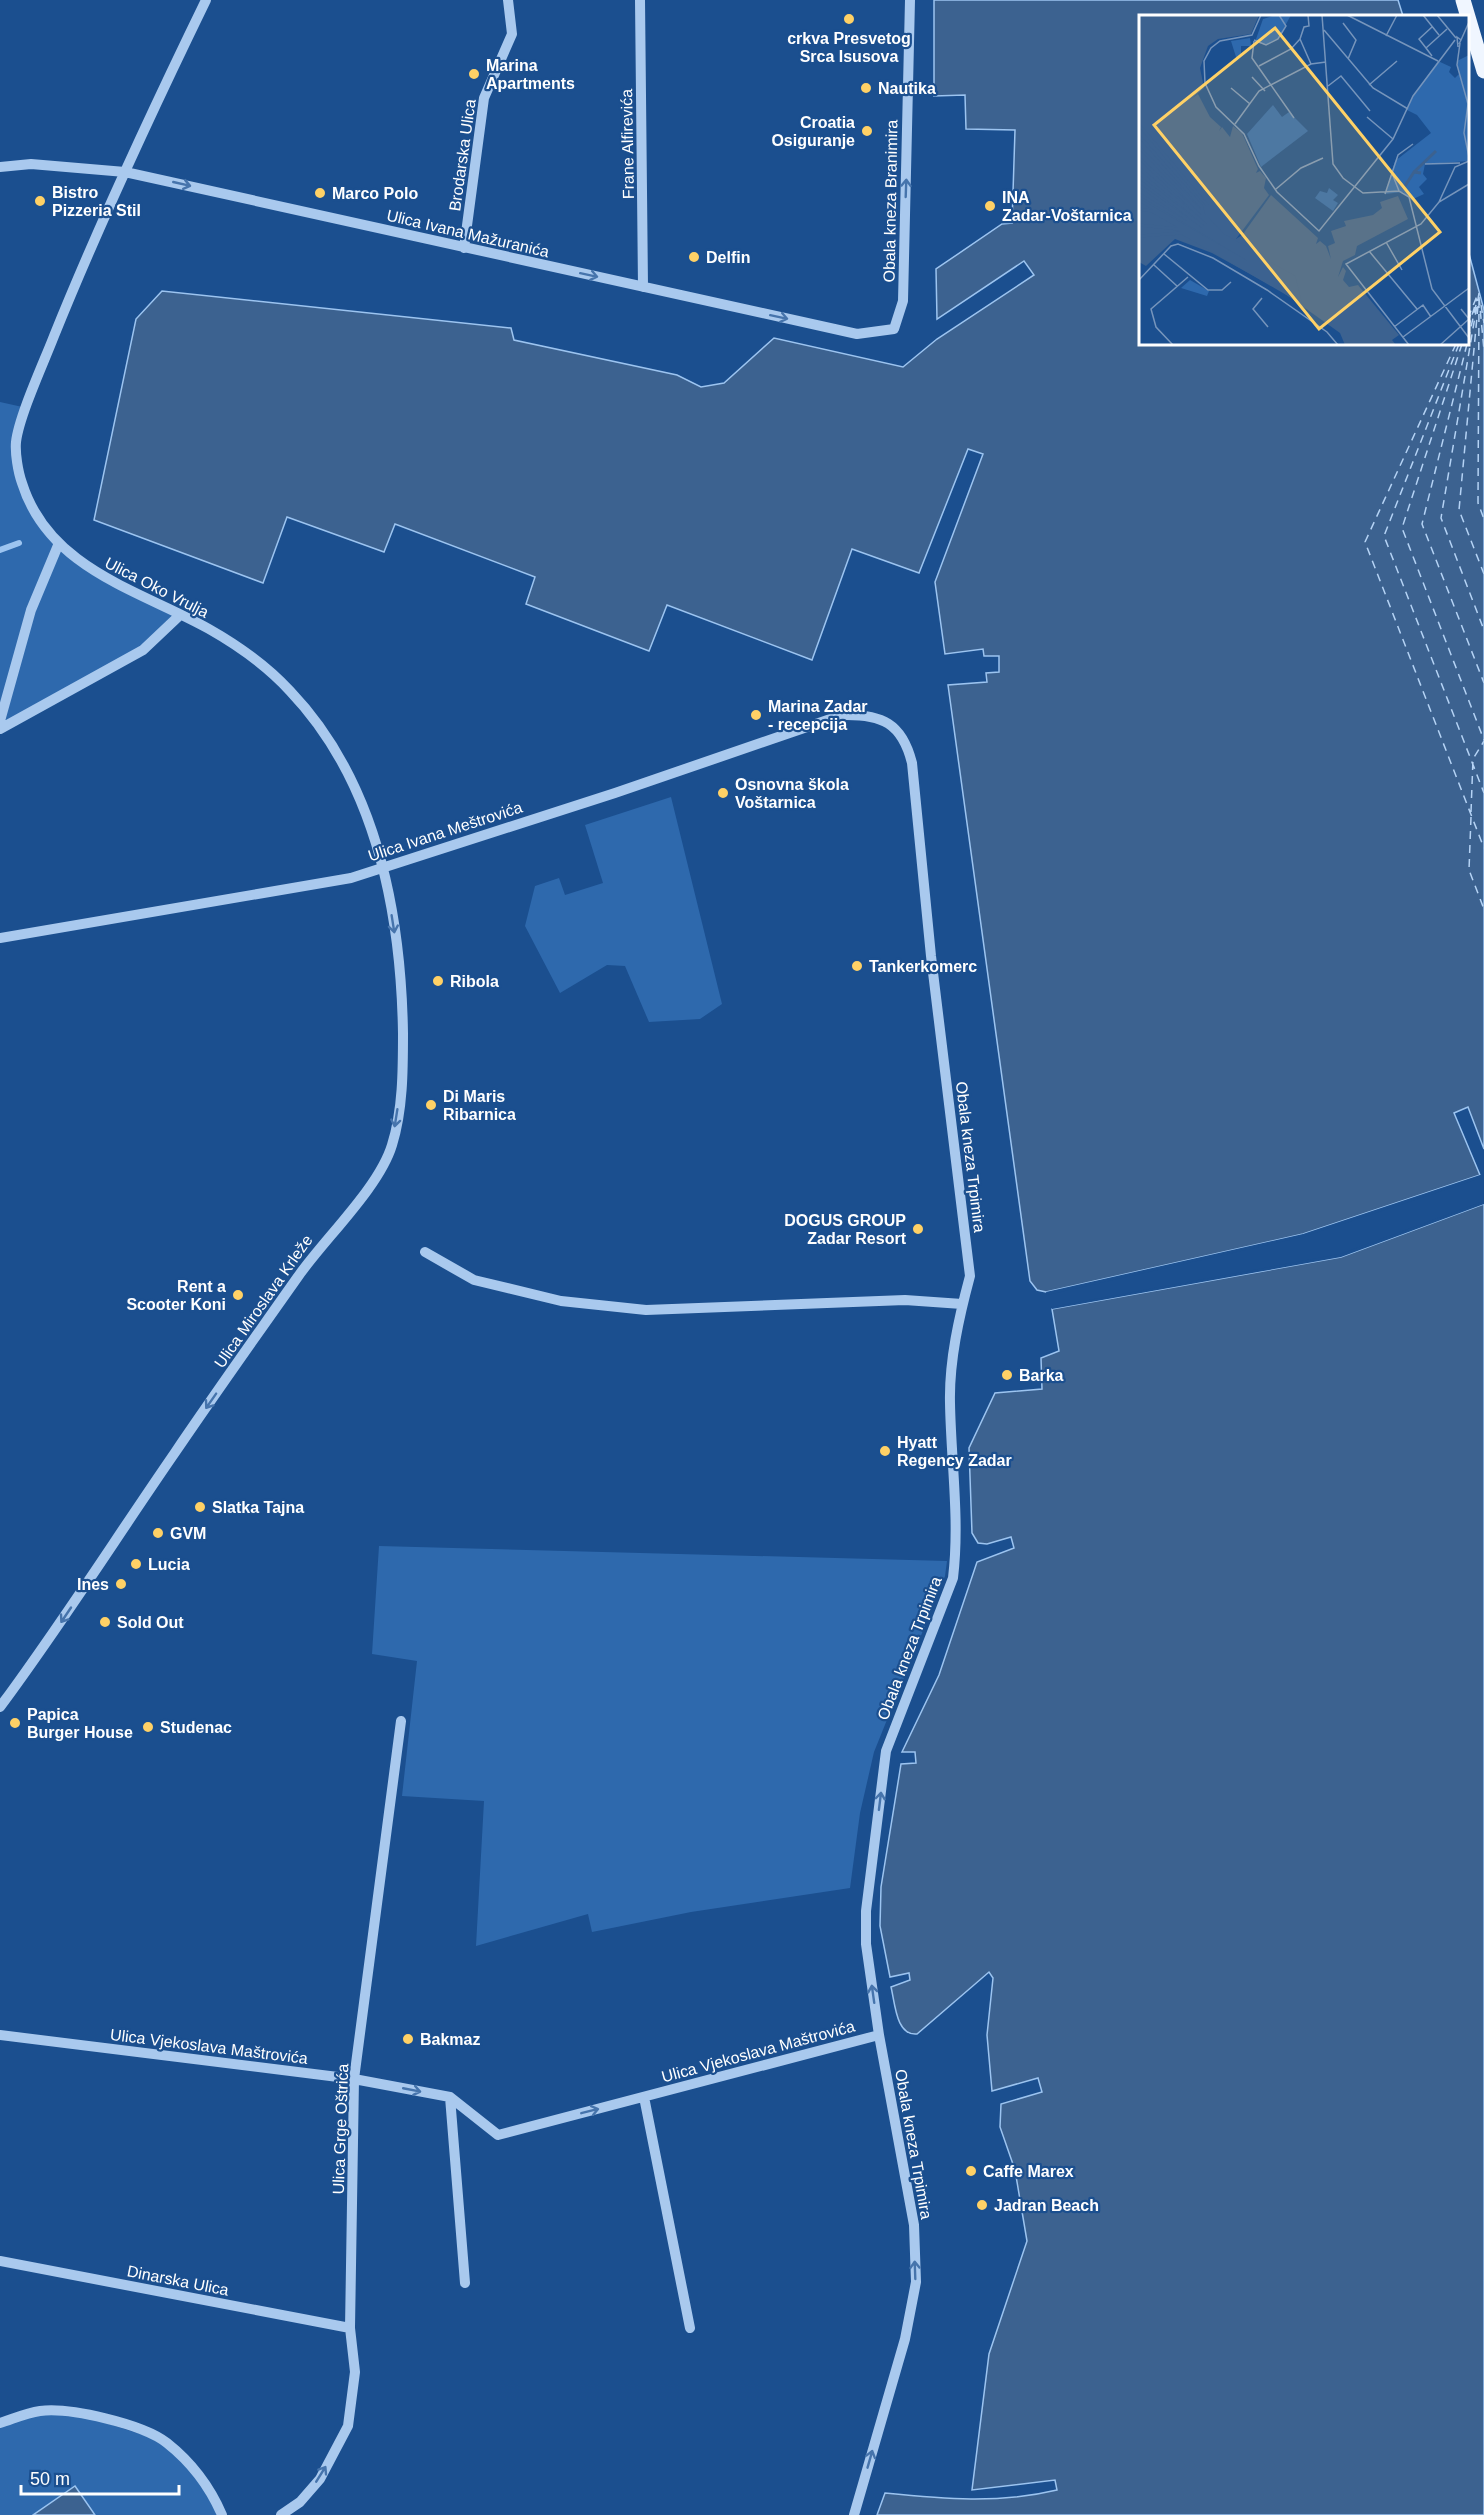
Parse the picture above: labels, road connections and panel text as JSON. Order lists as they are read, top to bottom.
{
  "streets": {
    "street": [
      "Frane Alfirevića",
      "Brodarska Ulica",
      "Obala kneza Branimira",
      "Ulica Ivana Mažuranića",
      "Ulica Oko Vrulja",
      "Ulica Ivana Meštrovića",
      "Obala kneza Trpimira",
      "Ulica Miroslava Krleže",
      "Ulica Vjekoslava Maštrovića",
      "Ulica Grge Oštrića",
      "Dinarska Ulica"
    ]
  },
  "crossings": [
    ["Frane Alfirevića", "Ulica Ivana Mažuranića"],
    ["Brodarska Ulica", "Ulica Ivana Mažuranića"],
    ["Obala kneza Branimira", "Ulica Ivana Mažuranića"],
    ["Ulica Ivana Mažuranića", "Ulica Oko Vrulja"],
    ["Ulica Oko Vrulja", "Ulica Ivana Meštrovića"],
    ["Ulica Oko Vrulja", "Ulica Miroslava Krleže"],
    ["Ulica Ivana Meštrovića", "Obala kneza Trpimira"],
    ["Ulica Ivana Meštrovića", "Ulica Miroslava Krleže"],
    ["Obala kneza Trpimira", "Ulica Vjekoslava Maštrovića"],
    ["Ulica Vjekoslava Maštrovića", "Ulica Grge Oštrića"],
    ["Ulica Grge Oštrića", "Dinarska Ulica"]
  ],
  "one_way": [
    "Obala kneza Branimira",
    "Ulica Ivana Mažuranića",
    "Obala kneza Trpimira",
    "Ulica Miroslava Krleže"
  ],
  "places": [
    "crkva Presvetog Srca Isusova",
    "Marina Apartments",
    "Nautika",
    "Croatia Osiguranje",
    "Marco Polo",
    "Bistro Pizzeria Stil",
    "INA Zadar-Voštarnica",
    "Delfin",
    "Marina Zadar - recepcija",
    "Osnovna škola Voštarnica",
    "Tankerkomerc",
    "Ribola",
    "Di Maris Ribarnica",
    "DOGUS GROUP Zadar Resort",
    "Rent a Scooter Koni",
    "Barka",
    "Hyatt Regency Zadar",
    "Slatka Tajna",
    "GVM",
    "Lucia",
    "Ines",
    "Sold Out",
    "Papica Burger House",
    "Studenac",
    "Bakmaz",
    "Caffe Marex",
    "Jadran Beach"
  ],
  "scale_bar": "50 m"
}
